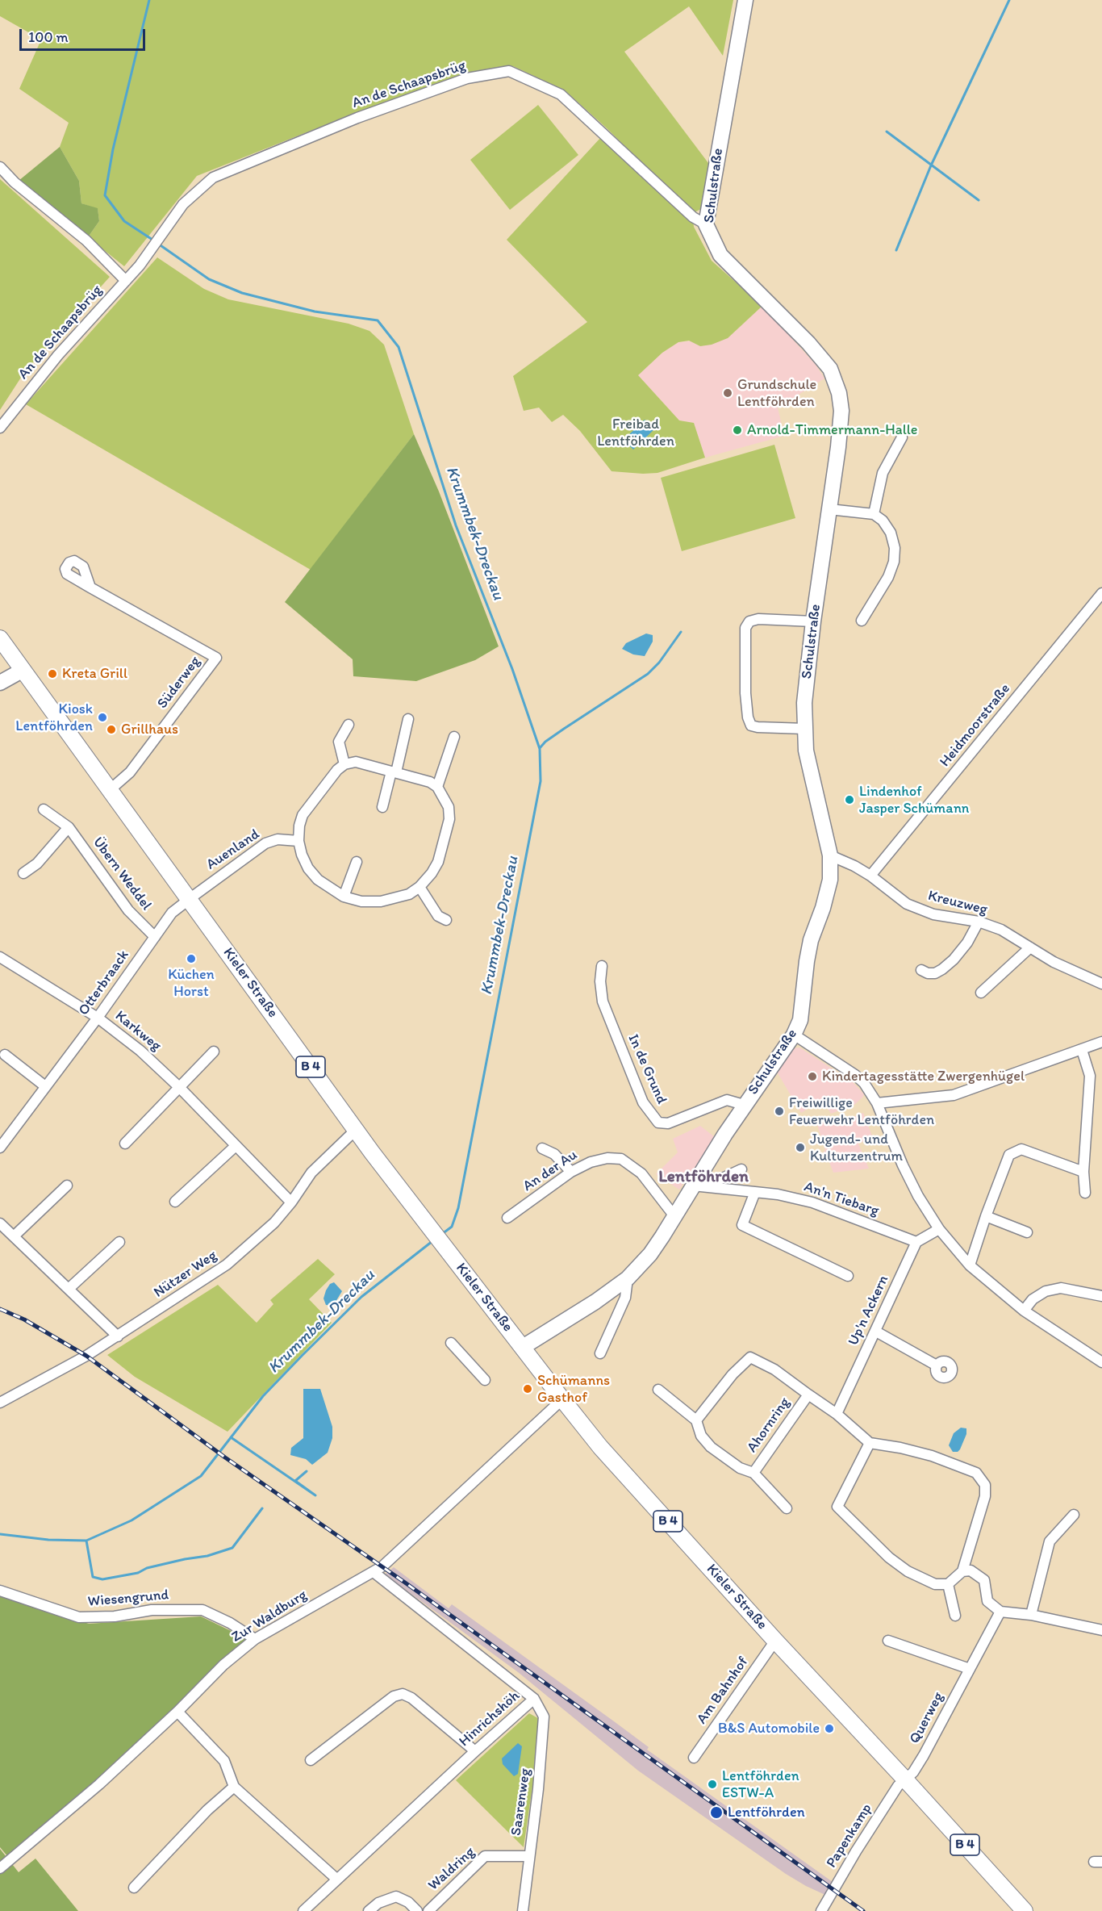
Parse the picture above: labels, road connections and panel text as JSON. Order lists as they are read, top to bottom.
{
  "streets": {
    "main road": ["Kieler Straße", "B 4"],
    "street": [
      "An de Schaapsbrüg",
      "Schulstraße",
      "Süderweg",
      "Heidmoorstraße",
      "Auenland",
      "Übern Weddel",
      "Kreuzweg",
      "Otterbraack",
      "Karkweg",
      "In de Grund",
      "An der Au",
      "An'n Tiebarg",
      "Nützer Weg",
      "Up'n Ackern",
      "Ahornring",
      "Wiesengrund",
      "Zur Waldburg",
      "Am Bahnhof",
      "Querweg",
      "Hinrichshöh",
      "Saarenweg",
      "Papenkamp",
      "Waldring"
    ]
  },
  "crossings": [
    ["An de Schaapsbrüg", "Schulstraße"],
    ["Schulstraße", "Kreuzweg"],
    ["Schulstraße", "Kieler Straße"],
    ["Schulstraße", "In de Grund"],
    ["Schulstraße", "An der Au"],
    ["Schulstraße", "An'n Tiebarg"],
    ["Süderweg", "Kieler Straße"],
    ["Heidmoorstraße", "Kreuzweg"],
    ["Auenland", "Otterbraack"],
    ["Auenland", "Kieler Straße"],
    ["Übern Weddel", "Otterbraack"],
    ["Otterbraack", "Kieler Straße"],
    ["Otterbraack", "Karkweg"],
    ["Kieler Straße", "Nützer Weg"],
    ["Kieler Straße", "Zur Waldburg"],
    ["Kieler Straße", "Am Bahnhof"],
    ["Kieler Straße", "Querweg"],
    ["Kieler Straße", "Papenkamp"],
    ["Karkweg", "Nützer Weg"],
    ["An'n Tiebarg", "Up'n Ackern"],
    ["Up'n Ackern", "Ahornring"],
    ["Wiesengrund", "Zur Waldburg"],
    ["Zur Waldburg", "Hinrichshöh"],
    ["Querweg", "Papenkamp"],
    ["Hinrichshöh", "Saarenweg"],
    ["Saarenweg", "Waldring"]
  ],
  "districts": ["Lentföhrden"],
  "water": ["Krummbek-Dreckau"],
  "parks": ["Freibad Lentföhrden"],
  "places": [
    "Grundschule Lentföhrden",
    "Arnold-Timmermann-Halle",
    "Kreta Grill",
    "Kiosk Lentföhrden",
    "Grillhaus",
    "Lindenhof Jasper Schümann",
    "Küchen Horst",
    "Kindertagesstätte Zwergenhügel",
    "Freiwillige Feuerwehr Lentföhrden",
    "Jugend- und Kulturzentrum",
    "Schümanns Gasthof",
    "B&S Automobile",
    "Lentföhrden ESTW-A",
    "Lentföhrden"
  ],
  "scale_bar": "100 m"
}
